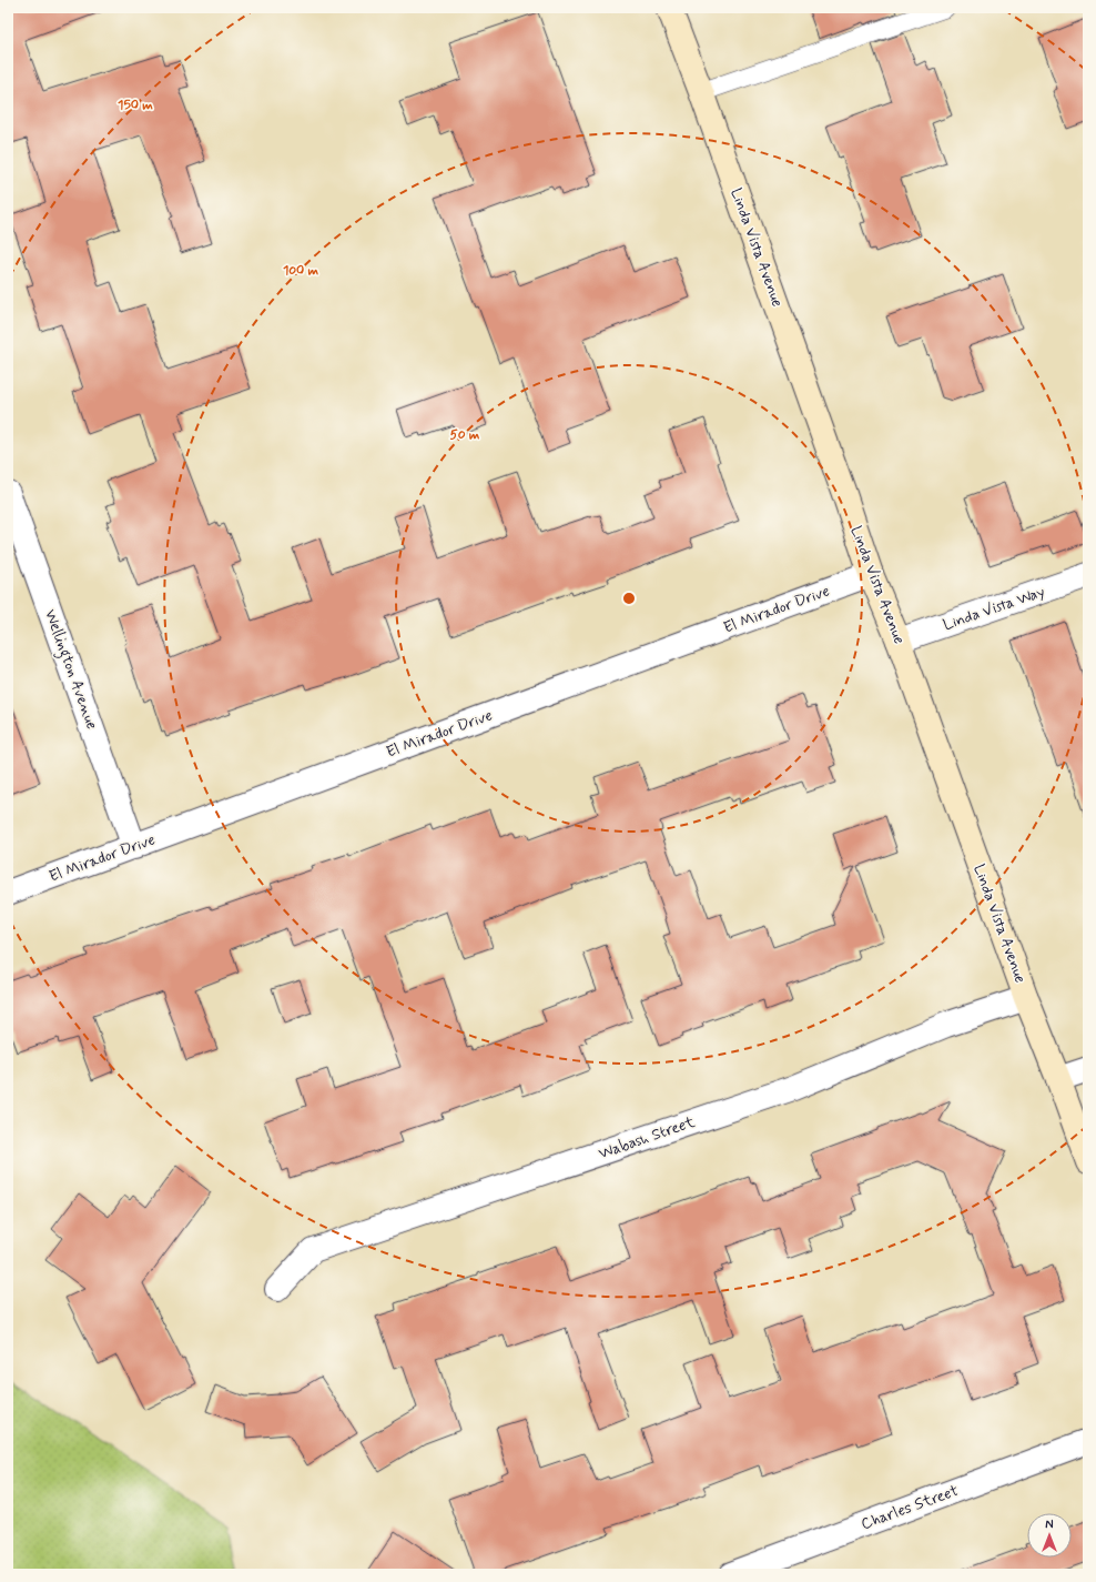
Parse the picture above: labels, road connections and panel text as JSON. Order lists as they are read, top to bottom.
{
  "streets": {
    "main road": ["Linda Vista Avenue"],
    "street": [
      "Linda Vista Way",
      "El Mirador Drive",
      "Wellington Avenue",
      "Wabash Street",
      "Charles Street"
    ]
  },
  "crossings": [
    ["Linda Vista Avenue", "Linda Vista Way"],
    ["Linda Vista Avenue", "El Mirador Drive"],
    ["Linda Vista Avenue", "Wabash Street"],
    ["El Mirador Drive", "Wellington Avenue"]
  ],
  "north": "top",
  "rings": ["150 m", "100 m", "50 m"]
}
